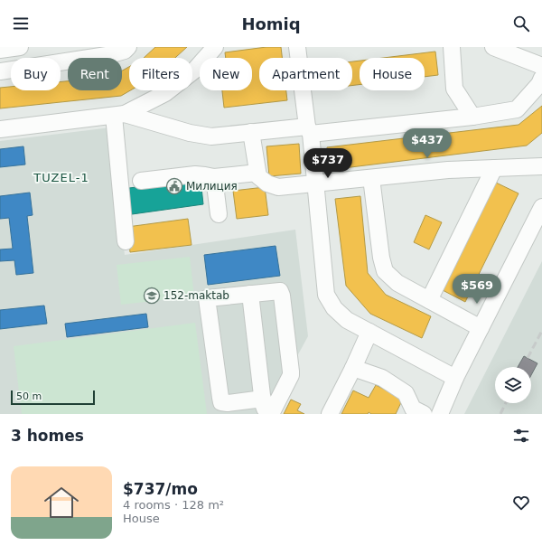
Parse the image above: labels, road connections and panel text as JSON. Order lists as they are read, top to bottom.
{
  "districts": ["TUZEL-1"],
  "places": {
    "public building": ["Милиция"],
    "school or university": ["152-maktab"]
  },
  "scale_bar": "50 m",
  "page": {
    "header": "Homiq",
    "chip": [
      "Buy",
      "Rent",
      "Filters",
      "New",
      "Apartment",
      "House"
    ],
    "price": ["$437", "$737", "$569"],
    "scale": "50 m",
    "heading": "3 homes",
    "list": [
      {
        "name": "$737/mo",
        "note": "4 rooms · 128 m² · House"
      }
    ]
  }
}
